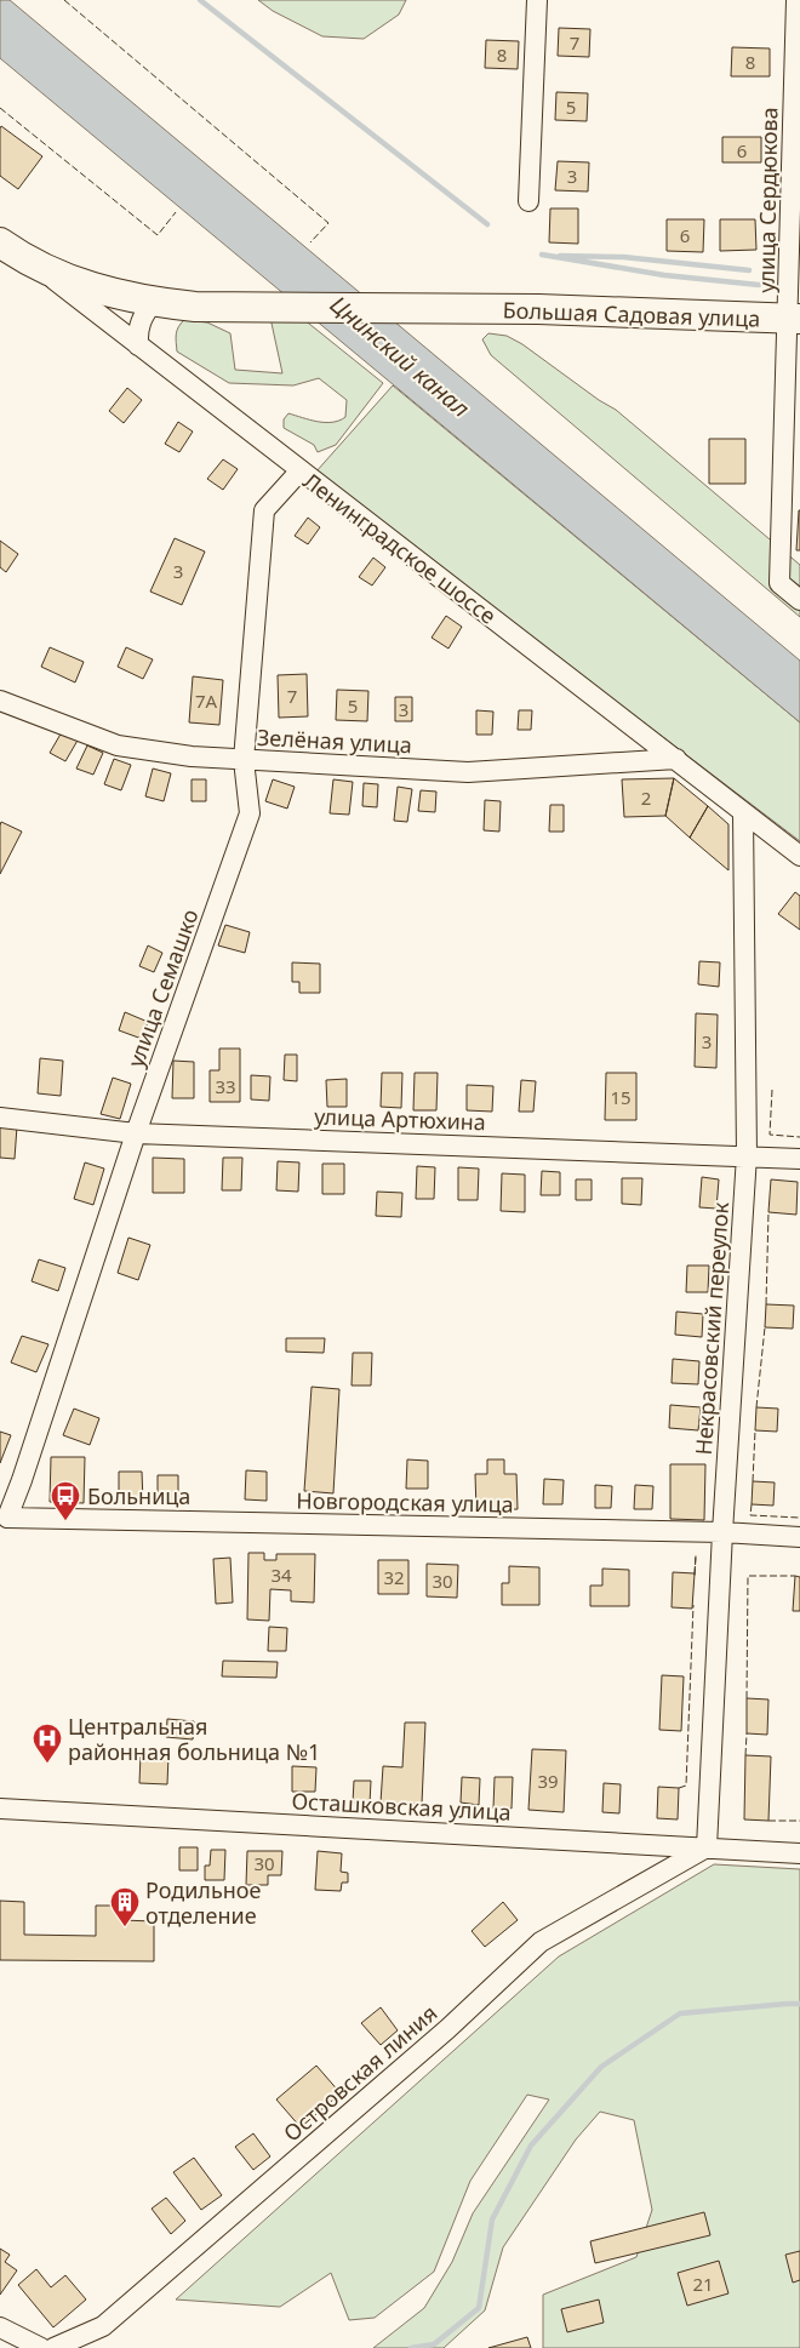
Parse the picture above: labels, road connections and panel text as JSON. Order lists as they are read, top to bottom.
{
  "streets": {
    "highway": ["Большая Садовая улица", "Ленинградское шоссе"],
    "street": [
      "улица Сердюкова",
      "Зелёная улица",
      "улица Семашко",
      "улица Артюхина",
      "Некрасовский переулок",
      "Новгородская улица",
      "Осташковская улица",
      "Островская линия"
    ]
  },
  "crossings": [
    ["улица Сердюкова", "Большая Садовая улица"],
    ["Большая Садовая улица", "Ленинградское шоссе"],
    ["Ленинградское шоссе", "Зелёная улица"],
    ["Ленинградское шоссе", "улица Семашко"],
    ["Ленинградское шоссе", "Некрасовский переулок"],
    ["Зелёная улица", "улица Семашко"],
    ["улица Семашко", "улица Артюхина"],
    ["улица Семашко", "Новгородская улица"],
    ["улица Артюхина", "Некрасовский переулок"],
    ["Некрасовский переулок", "Новгородская улица"],
    ["Некрасовский переулок", "Осташковская улица"],
    ["Некрасовский переулок", "Островская линия"],
    ["Осташковская улица", "Островская линия"]
  ],
  "water": ["Цнинский канал"],
  "places": {
    "bus stop": ["Больница"],
    "hospital": ["Центральная районная больница №1"],
    "building": ["Родильное отделение"]
  },
  "house_numbers": [
    "7",
    "8",
    "8",
    "5",
    "6",
    "3",
    "6",
    "3",
    "7",
    "7А",
    "5",
    "3",
    "2",
    "3",
    "33",
    "15",
    "34",
    "32",
    "30",
    "39",
    "30",
    "21"
  ]
}
